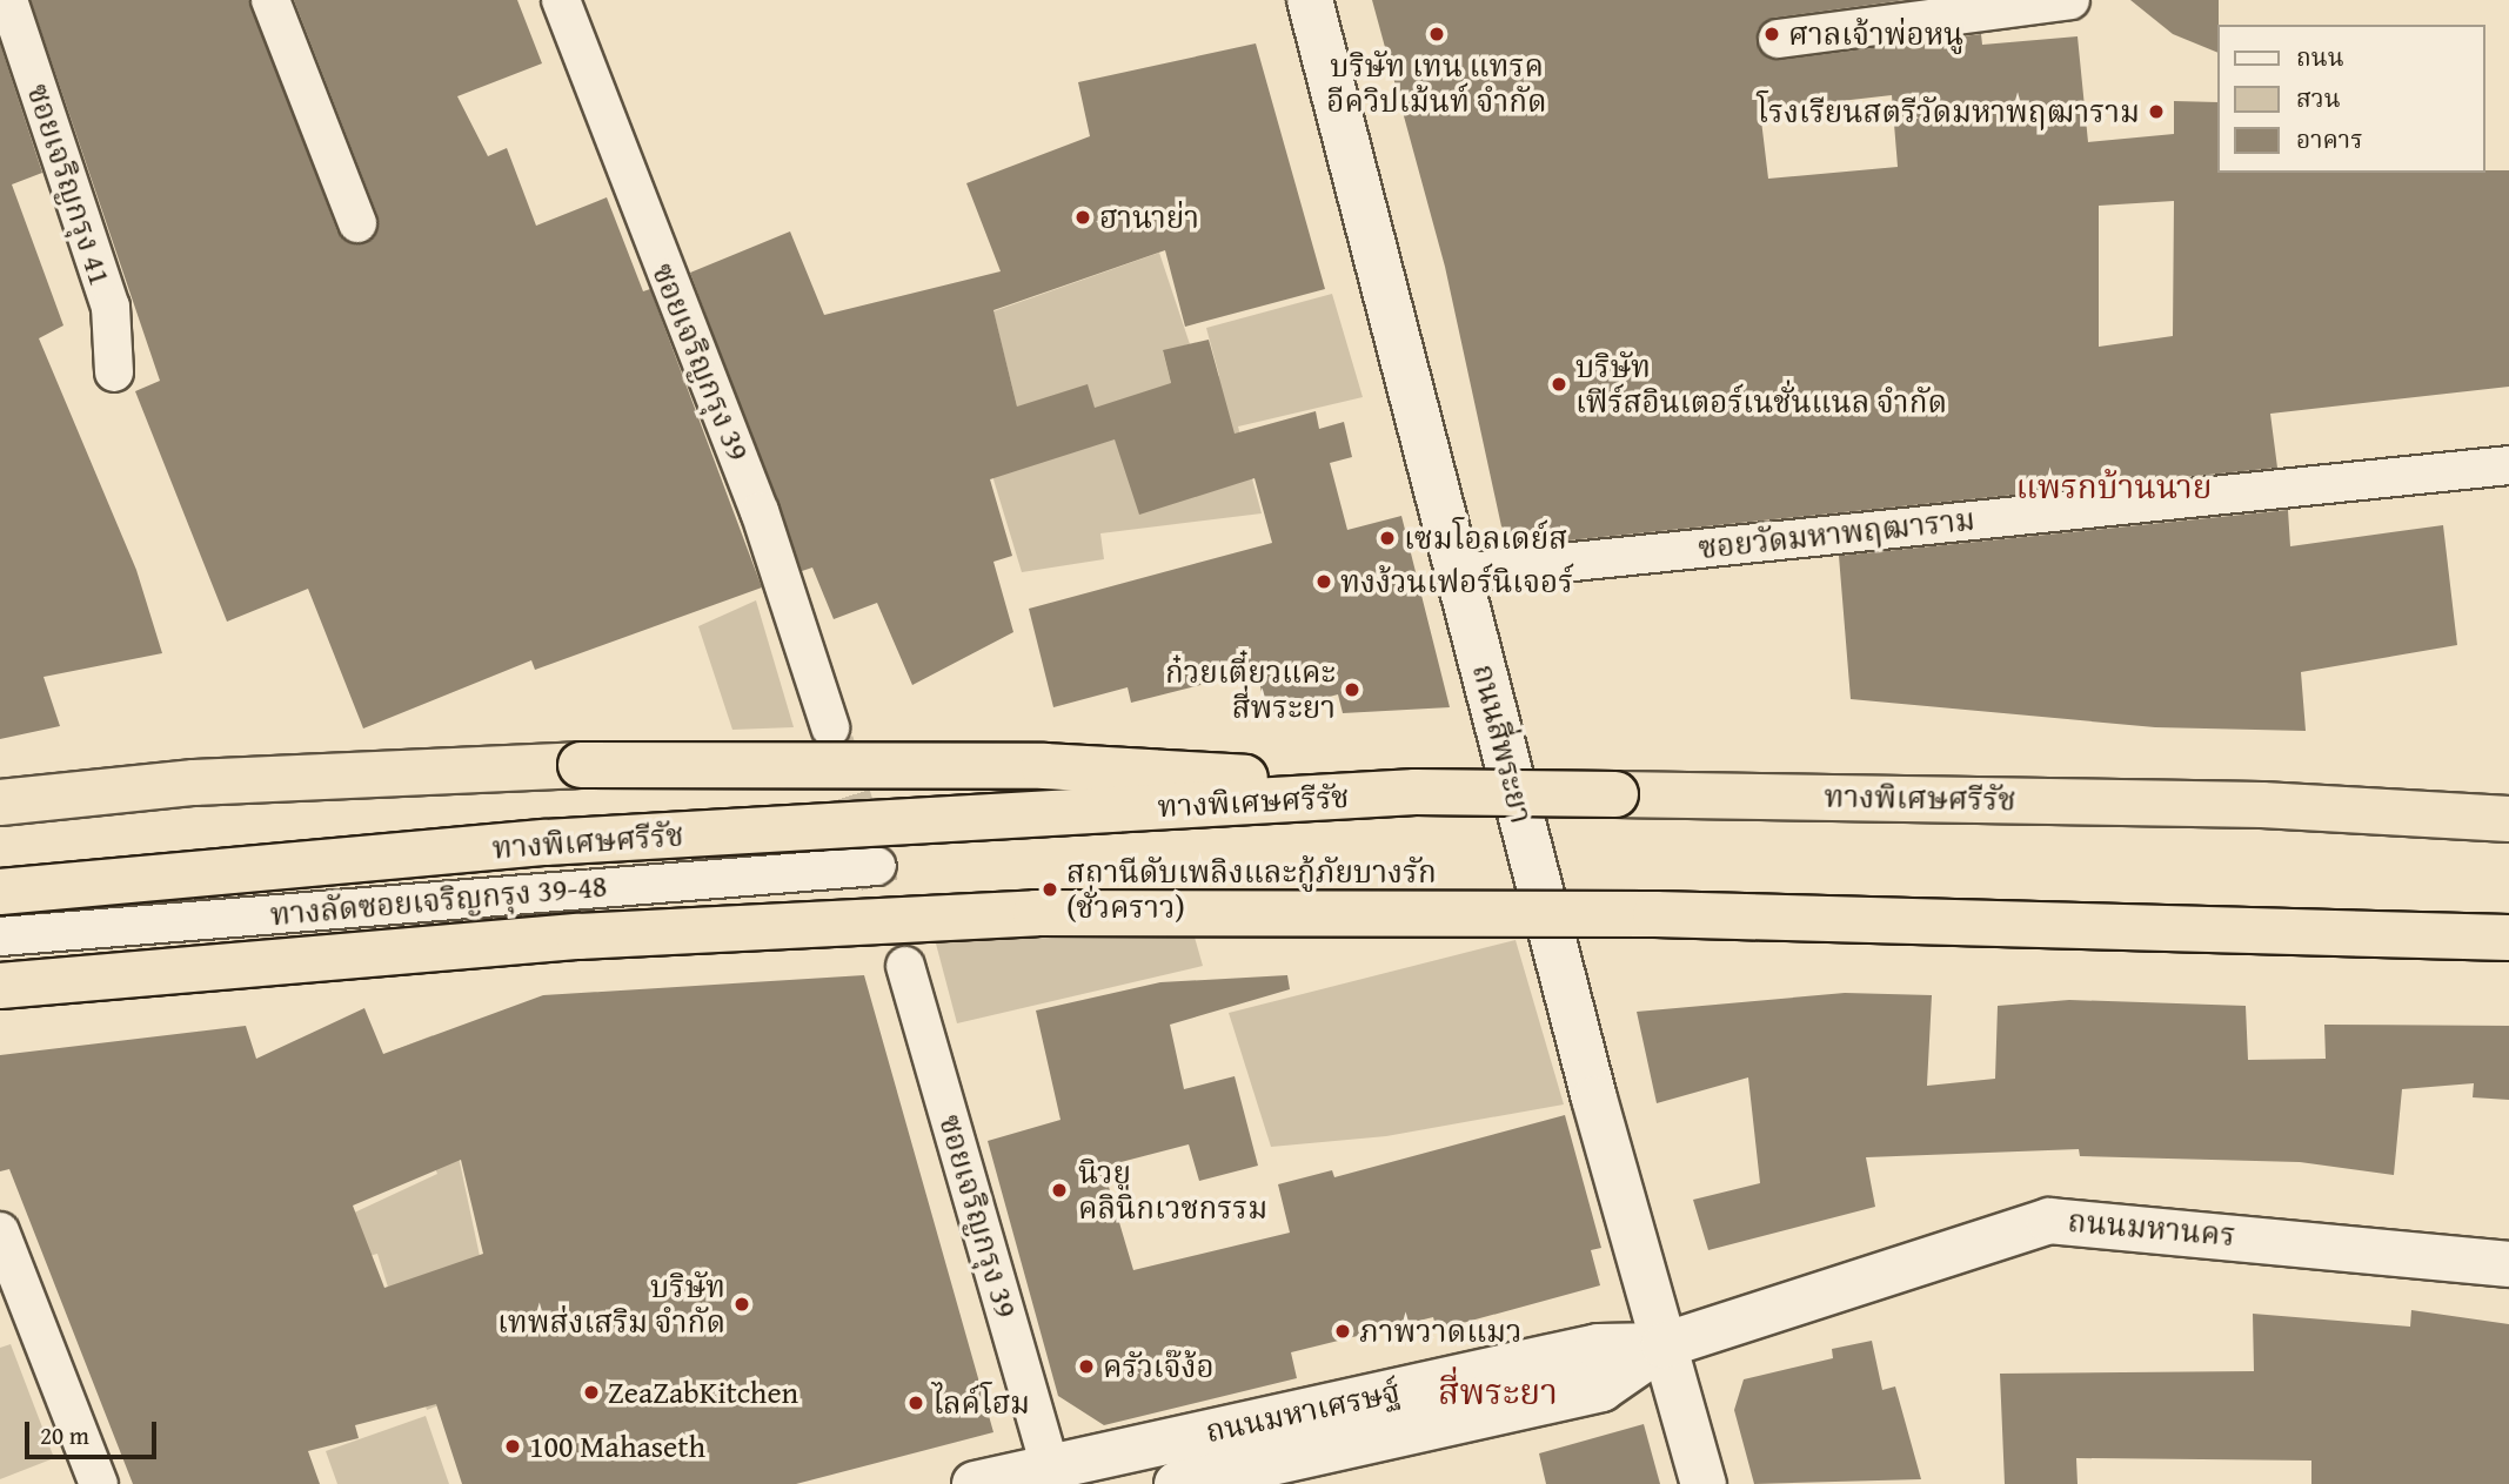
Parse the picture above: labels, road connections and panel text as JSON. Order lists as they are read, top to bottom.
{
  "streets": {
    "highway": ["ทางพิเศษศรีรัช"],
    "main road": ["ถนนสี่พระยา", "ถนนมหานคร", "ถนนมหาเศรษฐ์"],
    "street": [
      "ซอยเจริญกรุง 41",
      "ซอยเจริญกรุง 39",
      "ซอยวัดมหาพฤฒาราม",
      "ทางลัดซอยเจริญกรุง 39-48"
    ]
  },
  "crossings": [
    ["ซอยเจริญกรุง 39", "ถนนมหาเศรษฐ์"],
    ["ซอยวัดมหาพฤฒาราม", "ถนนสี่พระยา"],
    ["ถนนสี่พระยา", "ถนนมหานคร"],
    ["ถนนสี่พระยา", "ถนนมหาเศรษฐ์"],
    ["ถนนมหานคร", "ถนนมหาเศรษฐ์"]
  ],
  "districts": ["แพรกบ้านนาย", "สี่พระยา"],
  "places": [
    "บริษัท เทน แทรค อีควิปเม้นท์ จำกัด",
    "ศาลเจ้าพ่อหนู",
    "โรงเรียนสตรีวัดมหาพฤฒาราม",
    "ฮานาย่า",
    "บริษัท เฟิร์สอินเตอร์เนชั่นแนล จำกัด",
    "เซมโอลเดย์ส",
    "ทงง้วนเฟอร์นิเจอร์",
    "ก๋วยเตี๋ยวแคะ สี่พระยา",
    "สถานีดับเพลิงและกู้ภัยบางรัก (ชั่วคราว)",
    "นิวยู คลินิกเวชกรรม",
    "บริษัท เทพส่งเสริม จำกัด",
    "ภาพวาดแมว",
    "ครัวเจ๊ง้อ",
    "ZeaZabKitchen",
    "ไลค์โฮม",
    "100 Mahaseth"
  ],
  "legend": ["ถนน", "สวน", "อาคาร"],
  "scale_bar": "20 m"
}
